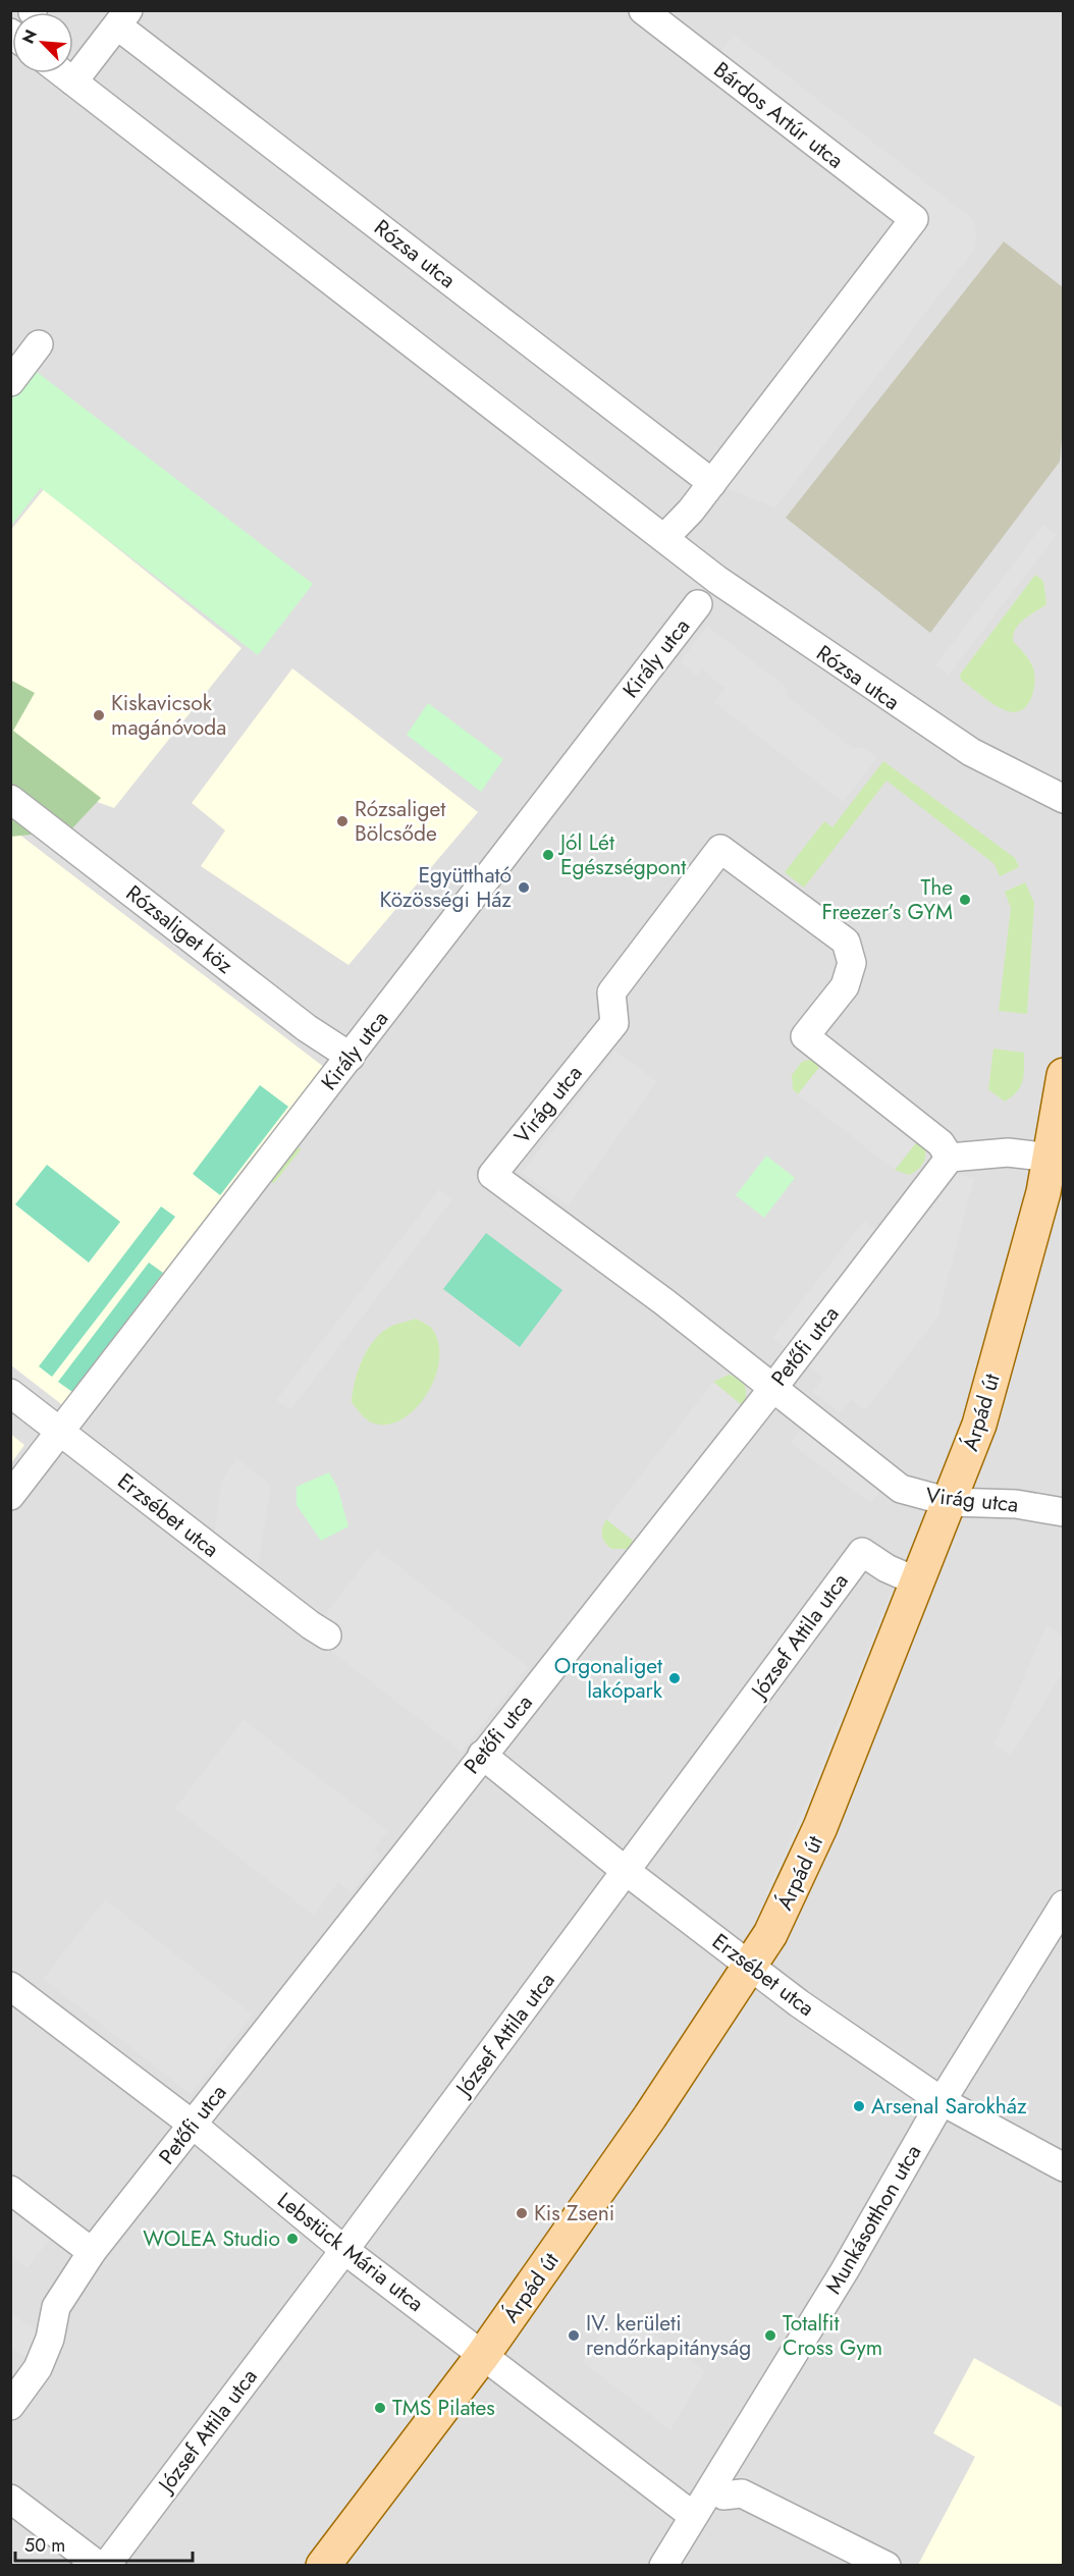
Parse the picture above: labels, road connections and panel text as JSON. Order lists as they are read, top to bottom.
{
  "streets": {
    "main road": ["Árpád út"],
    "street": [
      "Bárdos Artúr utca",
      "Rózsa utca",
      "Király utca",
      "Rózsaliget köz",
      "Virág utca",
      "Petőfi utca",
      "Erzsébet utca",
      "József Attila utca",
      "Munkásotthon utca",
      "Lebstück Mária utca"
    ]
  },
  "crossings": [
    ["Bárdos Artúr utca", "Rózsa utca"],
    ["Király utca", "Rózsaliget köz"],
    ["Király utca", "Erzsébet utca"],
    ["Virág utca", "Petőfi utca"],
    ["Virág utca", "Árpád út"],
    ["Petőfi utca", "Erzsébet utca"],
    ["Petőfi utca", "Lebstück Mária utca"],
    ["Árpád út", "Erzsébet utca"],
    ["Árpád út", "József Attila utca"],
    ["Árpád út", "Lebstück Mária utca"],
    ["Erzsébet utca", "József Attila utca"],
    ["Erzsébet utca", "Munkásotthon utca"],
    ["József Attila utca", "Lebstück Mária utca"],
    ["Munkásotthon utca", "Lebstück Mária utca"]
  ],
  "places": [
    "Kiskavicsok magánóvoda",
    "Rózsaliget Bölcsőde",
    "Jól Lét Egészségpont",
    "Együttható Közösségi Ház",
    "The Freezer’s GYM",
    "Orgonaliget lakópark",
    "Arsenal Sarokház",
    "Kis Zseni",
    "WOLEA Studio",
    "IV. kerületi rendőrkapitányság",
    "Totalfit Cross Gym",
    "TMS Pilates"
  ],
  "scale_bar": "50 m",
  "north": "top left"
}
